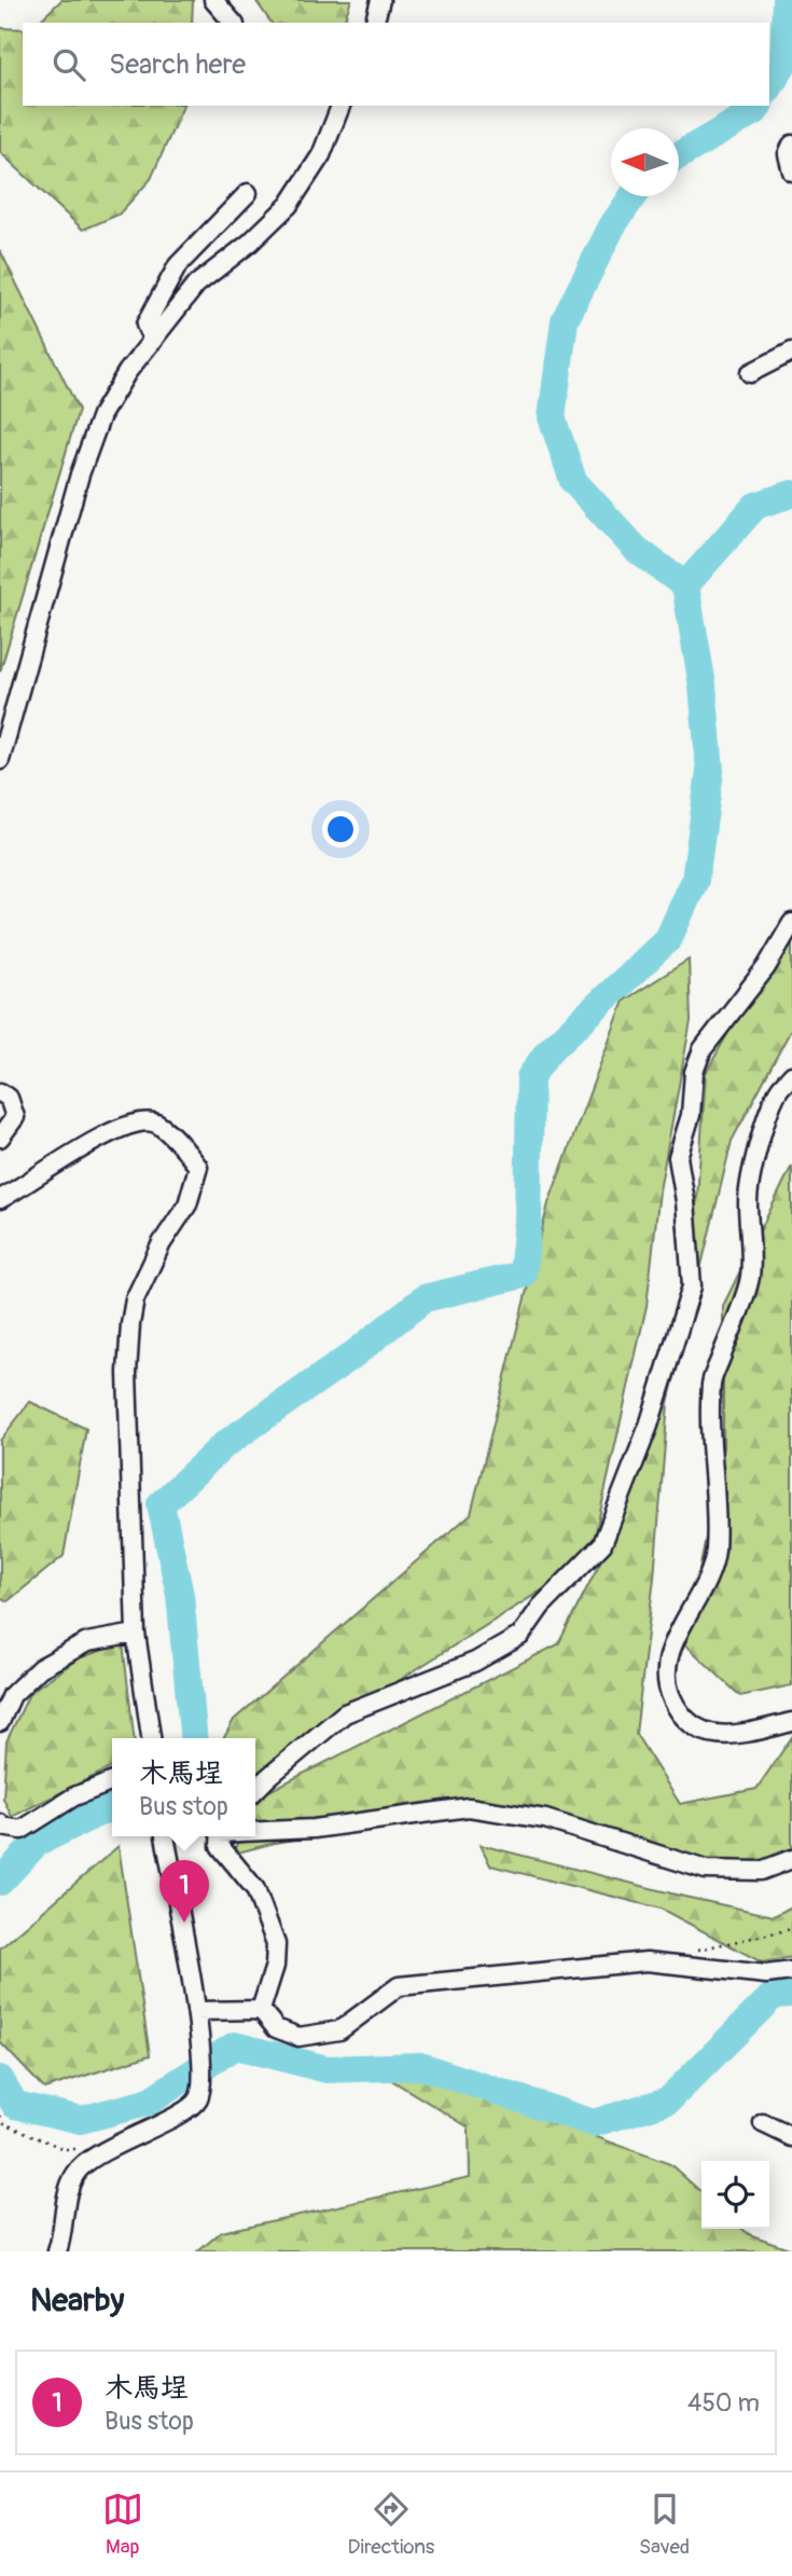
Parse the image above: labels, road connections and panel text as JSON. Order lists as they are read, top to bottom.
{
  "north": "left",
  "page": {
    "search": "Search here",
    "popup": ["木馬埕", "Bus stop"],
    "pins": "1",
    "heading": "Nearby",
    "list": [
      {
        "mark": "1",
        "name": "木馬埕",
        "note": "Bus stop",
        "value": "450 m"
      }
    ],
    "nav": ["Map", "Directions", "Saved"]
  }
}
